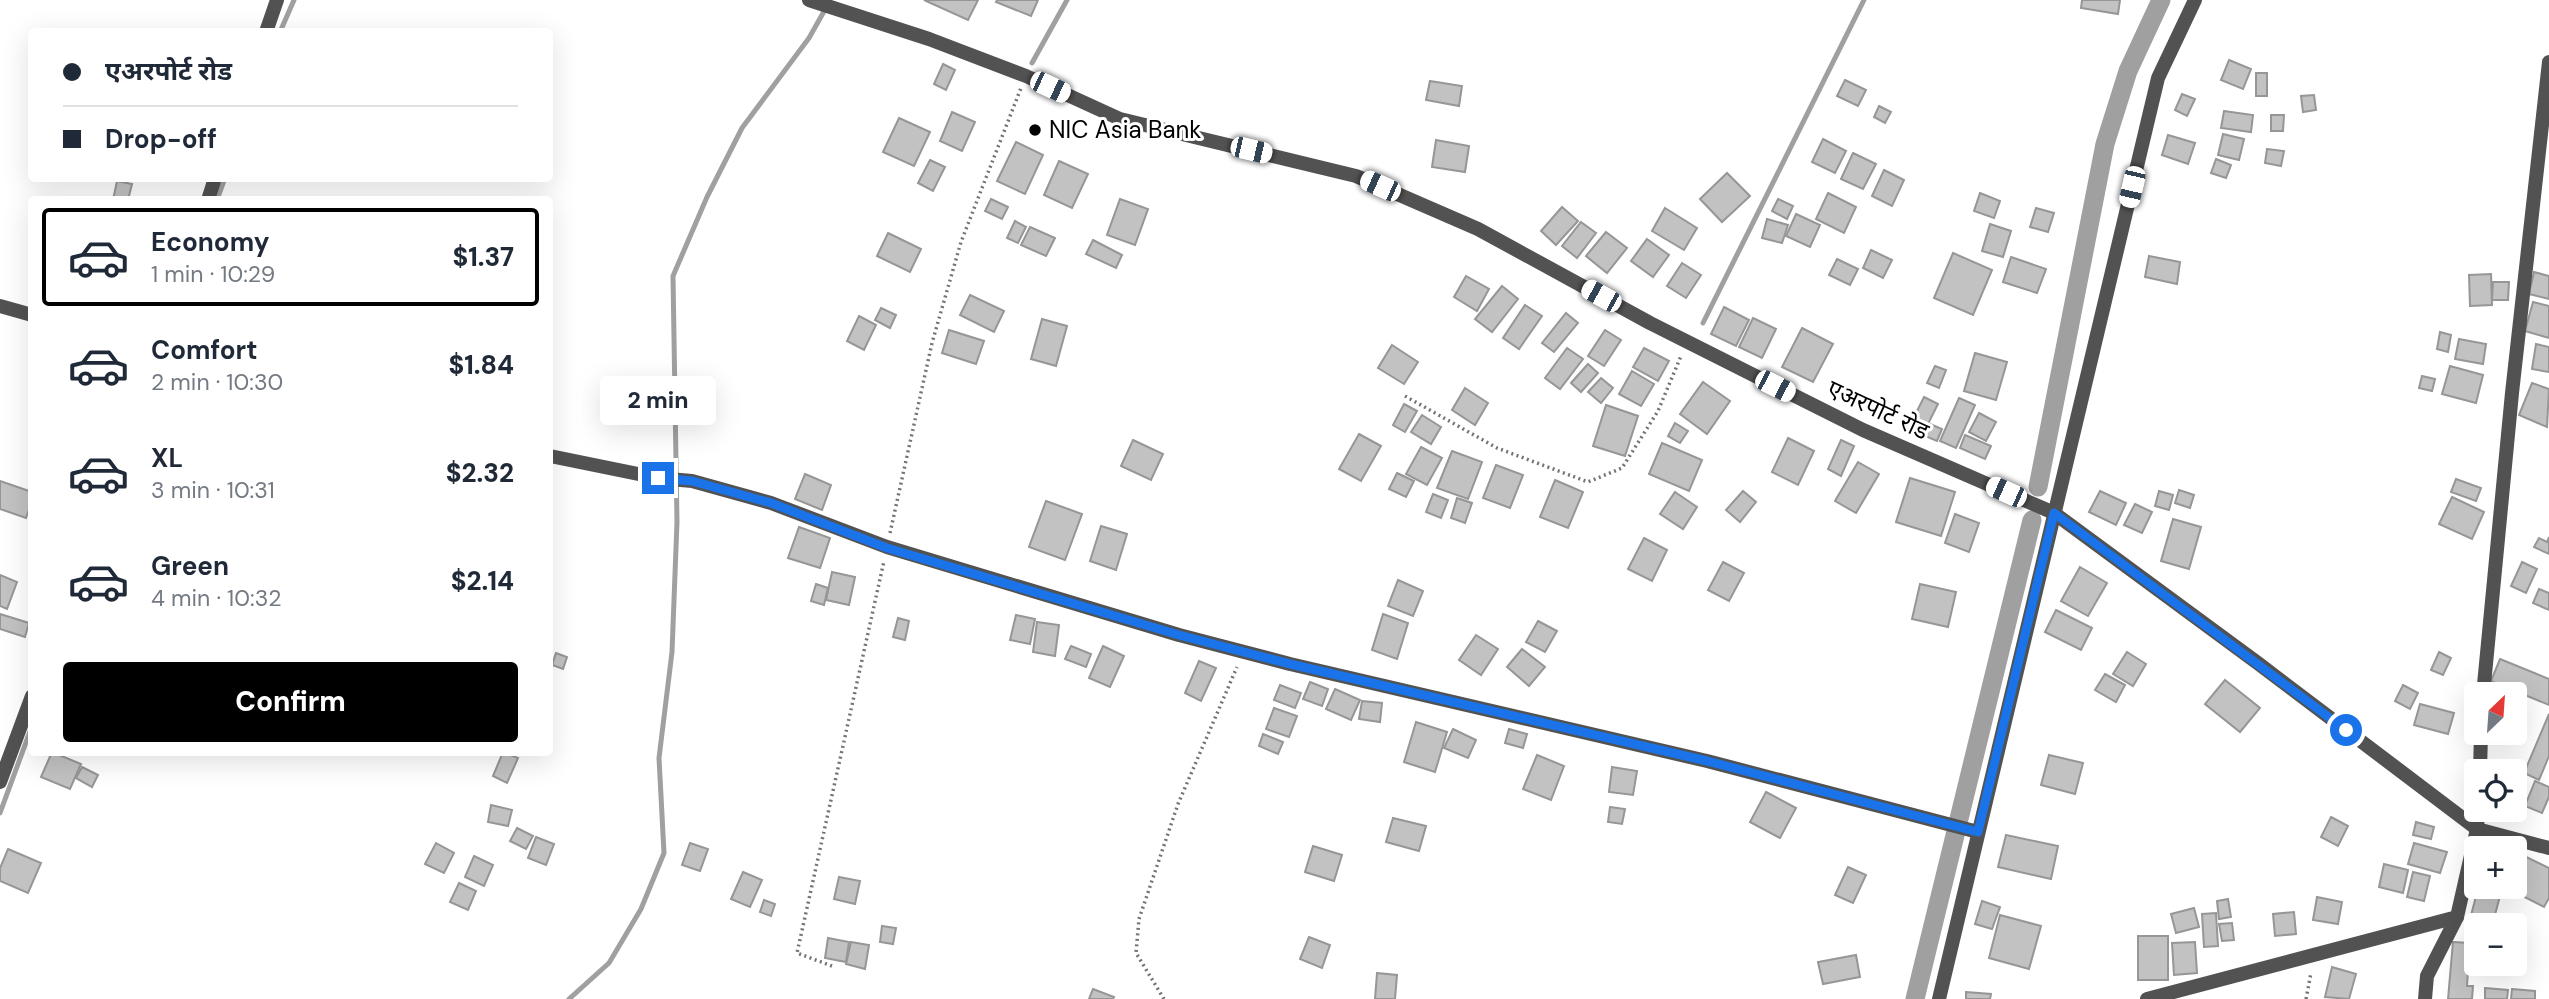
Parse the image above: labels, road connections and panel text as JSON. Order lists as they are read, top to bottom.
{
  "streets": {
    "street": ["एअरपोर्ट रोड"]
  },
  "places": ["NIC Asia Bank"],
  "north": "top right",
  "page": {
    "banner": ["एअरपोर्ट रोड", "Drop-off"],
    "list": [
      {
        "name": "Economy",
        "note": "1 min · 10:29",
        "value": "$1.37"
      },
      {
        "name": "Comfort",
        "note": "2 min · 10:30",
        "value": "$1.84"
      },
      {
        "name": "XL",
        "note": "3 min · 10:31",
        "value": "$2.32"
      },
      {
        "name": "Green",
        "note": "4 min · 10:32",
        "value": "$2.14"
      }
    ],
    "bubble": "2 min",
    "buttons": "Confirm",
    "map_buttons": ["+", "−"]
  }
}
